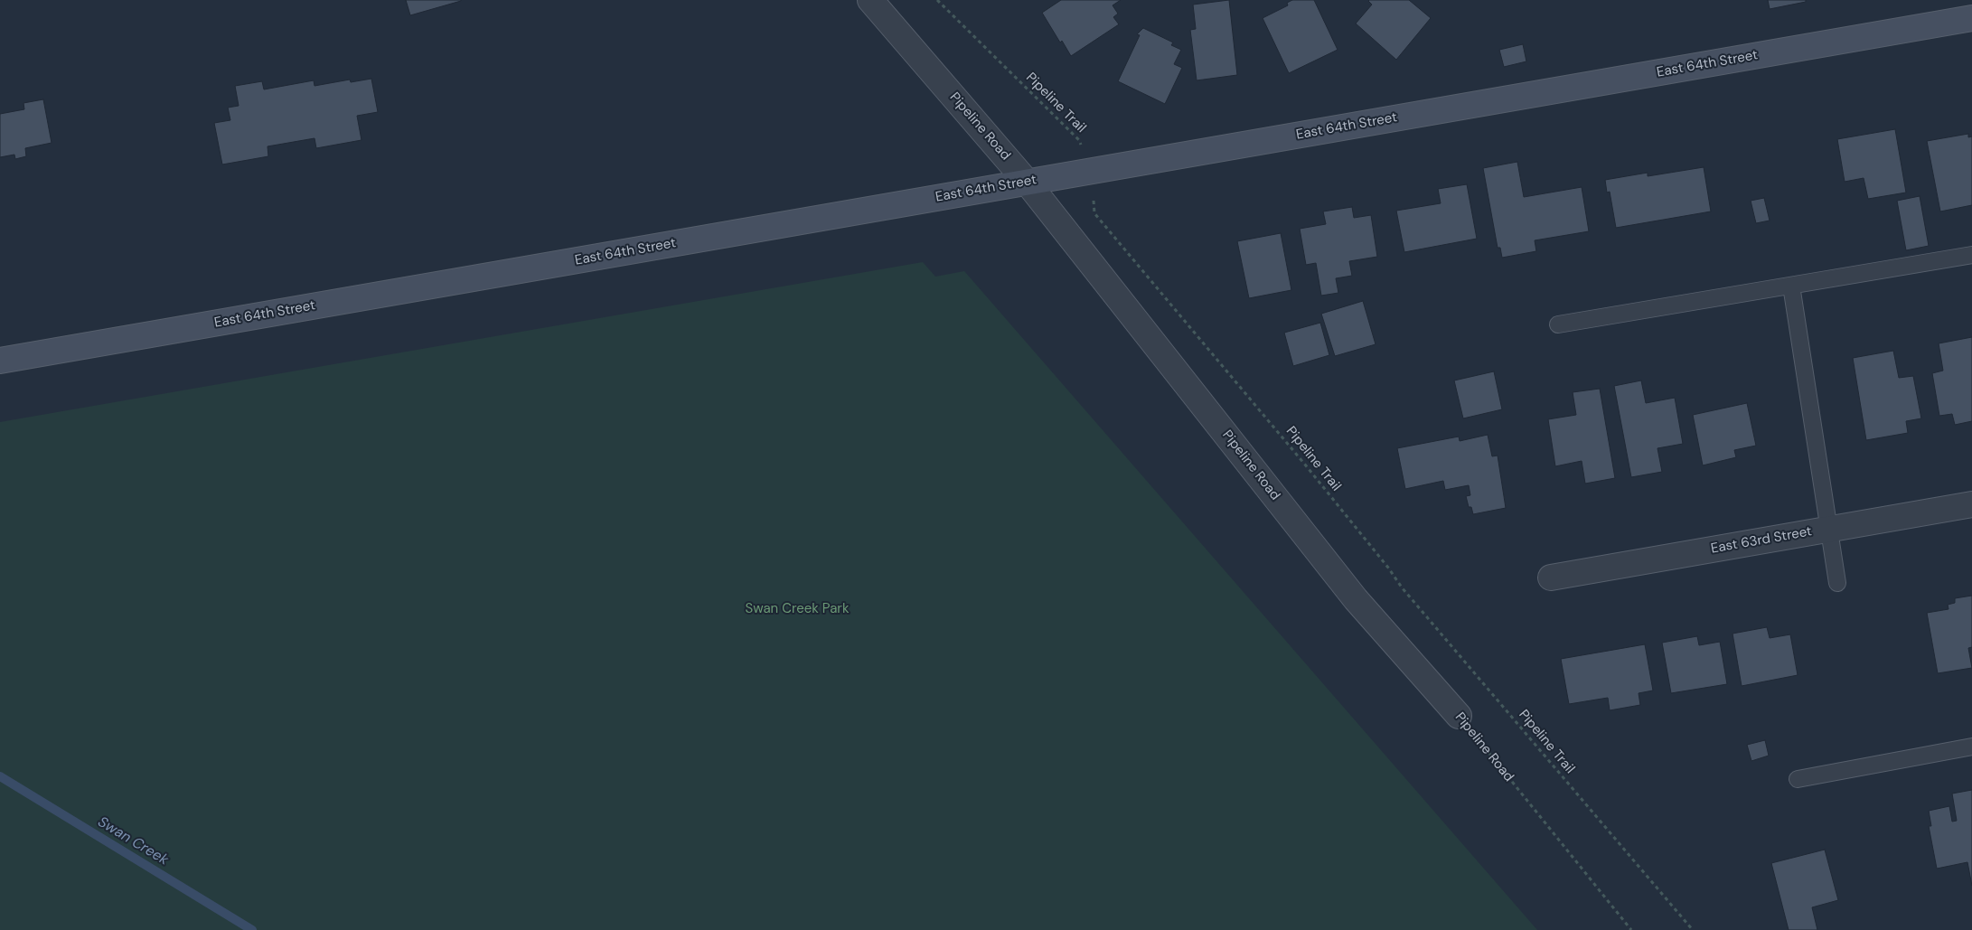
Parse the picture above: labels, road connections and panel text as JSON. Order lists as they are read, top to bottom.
{
  "streets": {
    "street": ["East 64th Street", "Pipeline Road", "East 63rd Street"],
    "path": ["Pipeline Trail"]
  },
  "crossings": [
    ["East 64th Street", "Pipeline Trail"],
    ["East 64th Street", "Pipeline Road"]
  ],
  "water": ["Swan Creek"],
  "parks": ["Swan Creek Park"]
}
